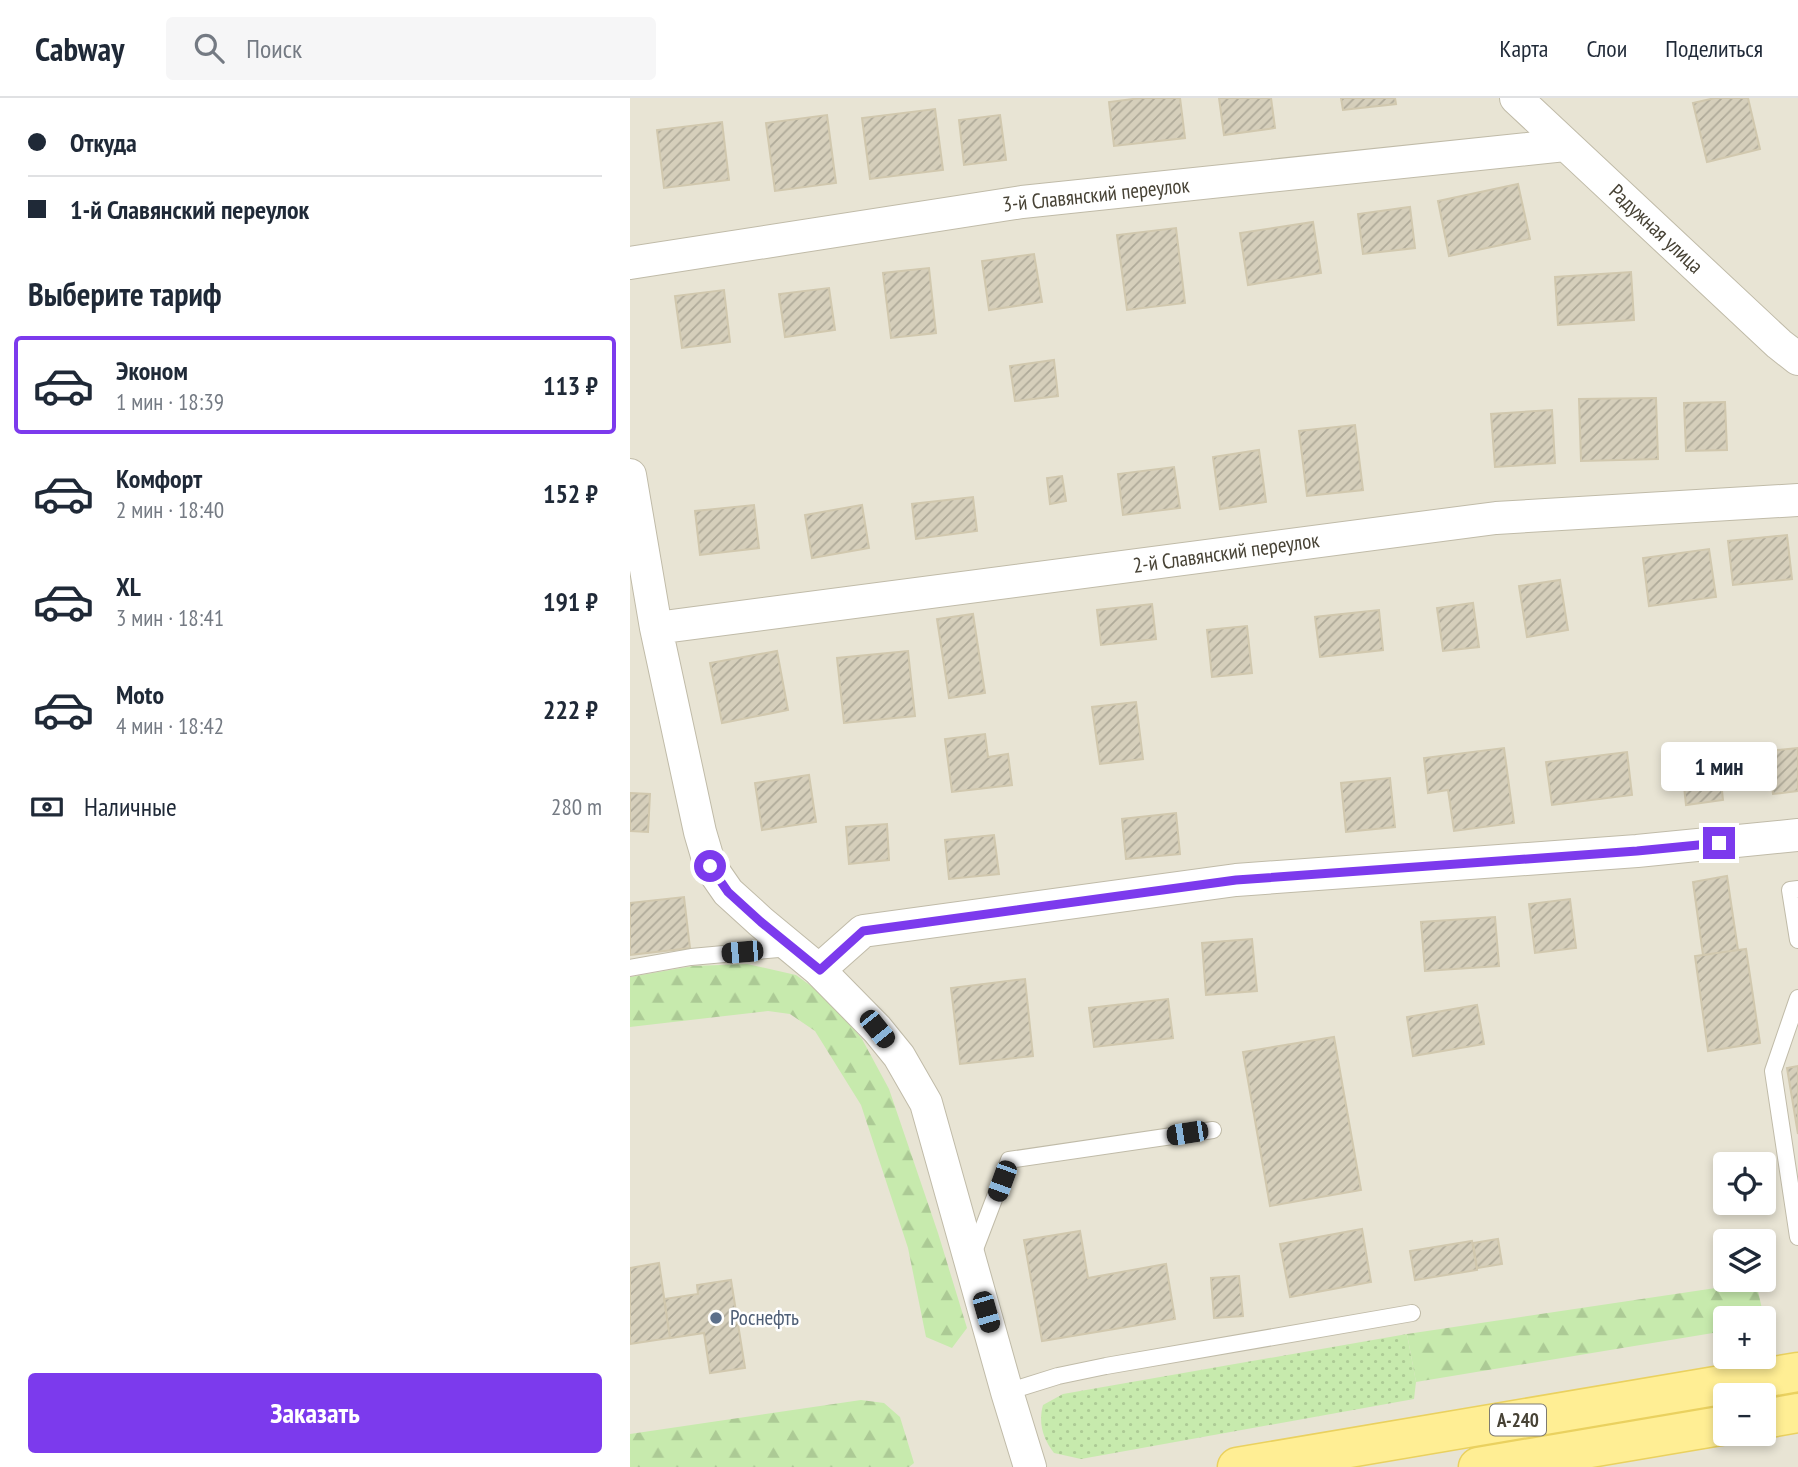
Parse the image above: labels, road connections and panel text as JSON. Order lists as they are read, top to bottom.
{
  "streets": {
    "main road": ["А-240"],
    "street": ["3-й Славянский переулок", "Радужная улица", "2-й Славянский переулок"]
  },
  "crossings": [
    ["3-й Славянский переулок", "Радужная улица"]
  ],
  "places": ["Роснефть"],
  "page": {
    "header": "Cabway",
    "search": "Поиск",
    "nav": ["Карта", "Слои", "Поделиться"],
    "banner": ["Откуда", "1-й Славянский переулок"],
    "heading": "Выберите тариф",
    "list": [
      {
        "name": "Эконом",
        "note": "1 мин · 18:39",
        "value": "113 ₽"
      },
      {
        "name": "Комфорт",
        "note": "2 мин · 18:40",
        "value": "152 ₽"
      },
      {
        "name": "XL",
        "note": "3 мин · 18:41",
        "value": "191 ₽"
      },
      {
        "name": "Moto",
        "note": "4 мин · 18:42",
        "value": "222 ₽"
      }
    ],
    "bubble": "1 мин",
    "pay": ["Наличные", "280 m"],
    "map_buttons": ["+", "−"],
    "buttons": "Заказать"
  }
}
